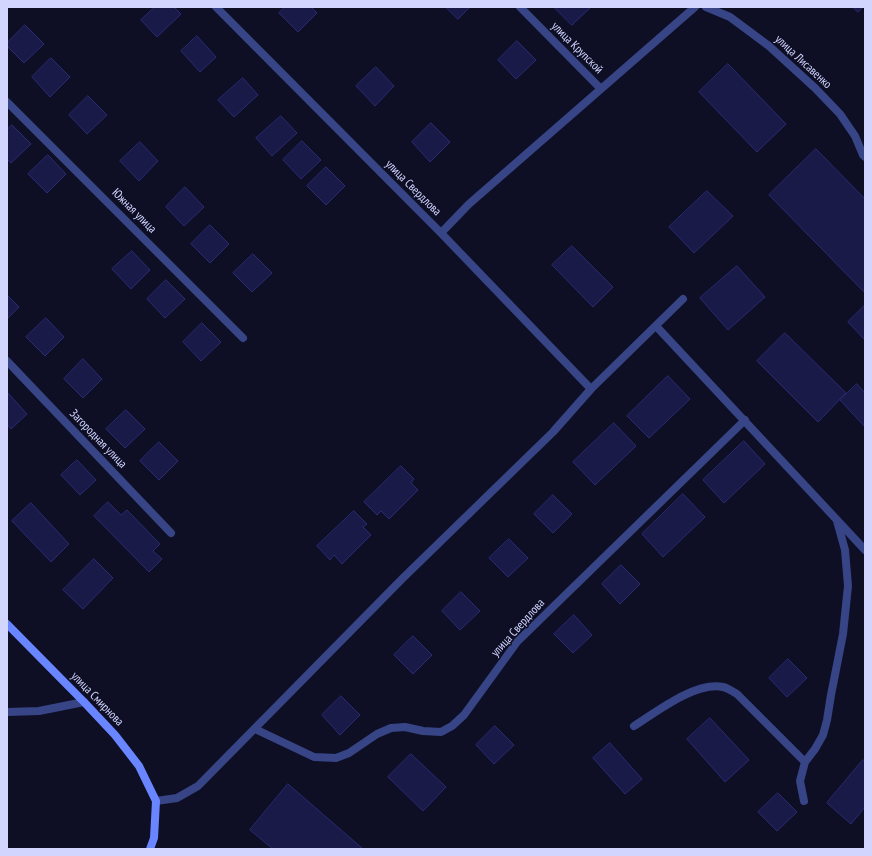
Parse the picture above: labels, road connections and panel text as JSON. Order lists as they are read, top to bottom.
{
  "streets": {
    "street": [
      "улица Крупской",
      "улица Лисавенко",
      "улица Свердлова",
      "Южная улица",
      "Загородная улица",
      "улица Смирнова"
    ]
  }
}
